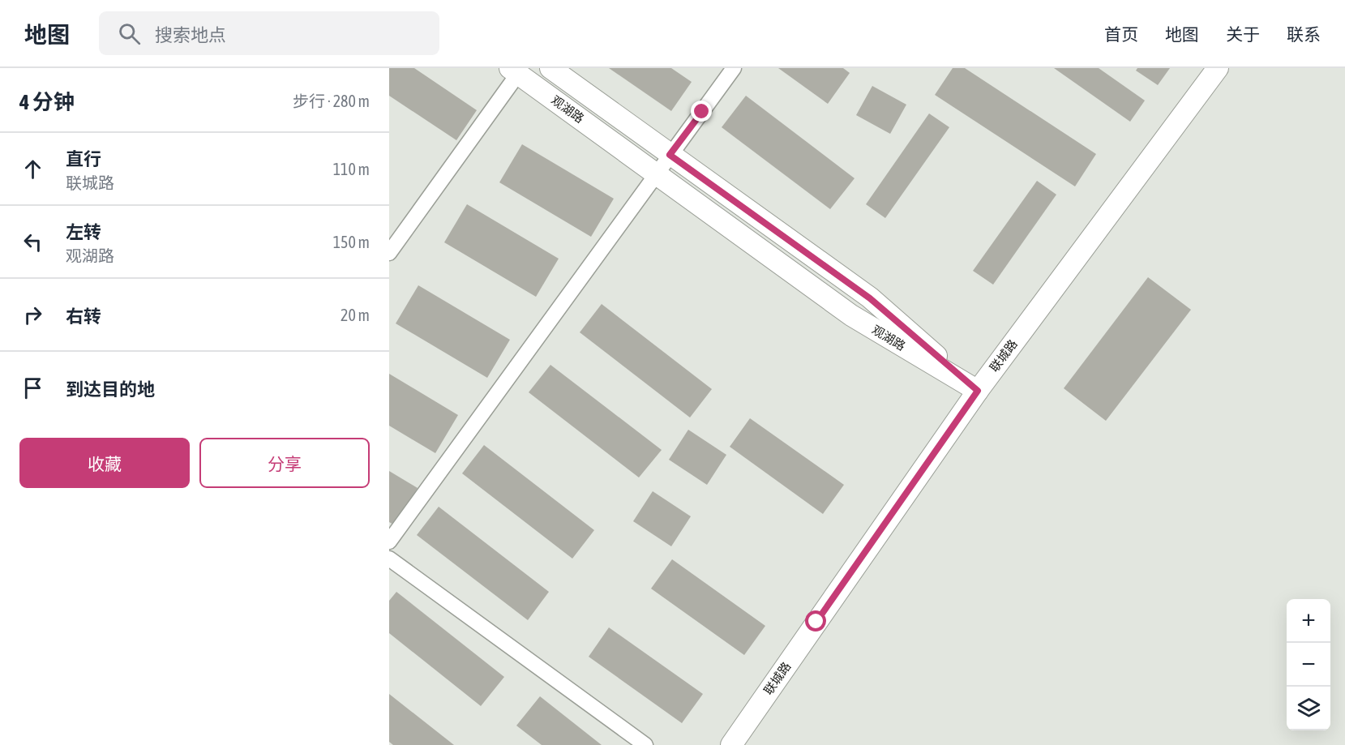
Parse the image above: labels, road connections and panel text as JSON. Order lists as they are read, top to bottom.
{
  "streets": {
    "street": ["观湖路", "联城路"]
  },
  "crossings": [
    ["观湖路", "联城路"]
  ],
  "page": {
    "header": "地图",
    "search": "搜索地点",
    "nav": [
      "首页",
      "地图",
      "关于",
      "联系"
    ],
    "heading": ["4 分钟", "步行 · 280 m"],
    "list": [
      ["直行", "联城路", "110 m"],
      ["左转", "观湖路", "150 m"],
      ["右转", "20 m"],
      "到达目的地"
    ],
    "buttons": ["收藏", "分享"],
    "map_buttons": ["+", "−"]
  }
}
